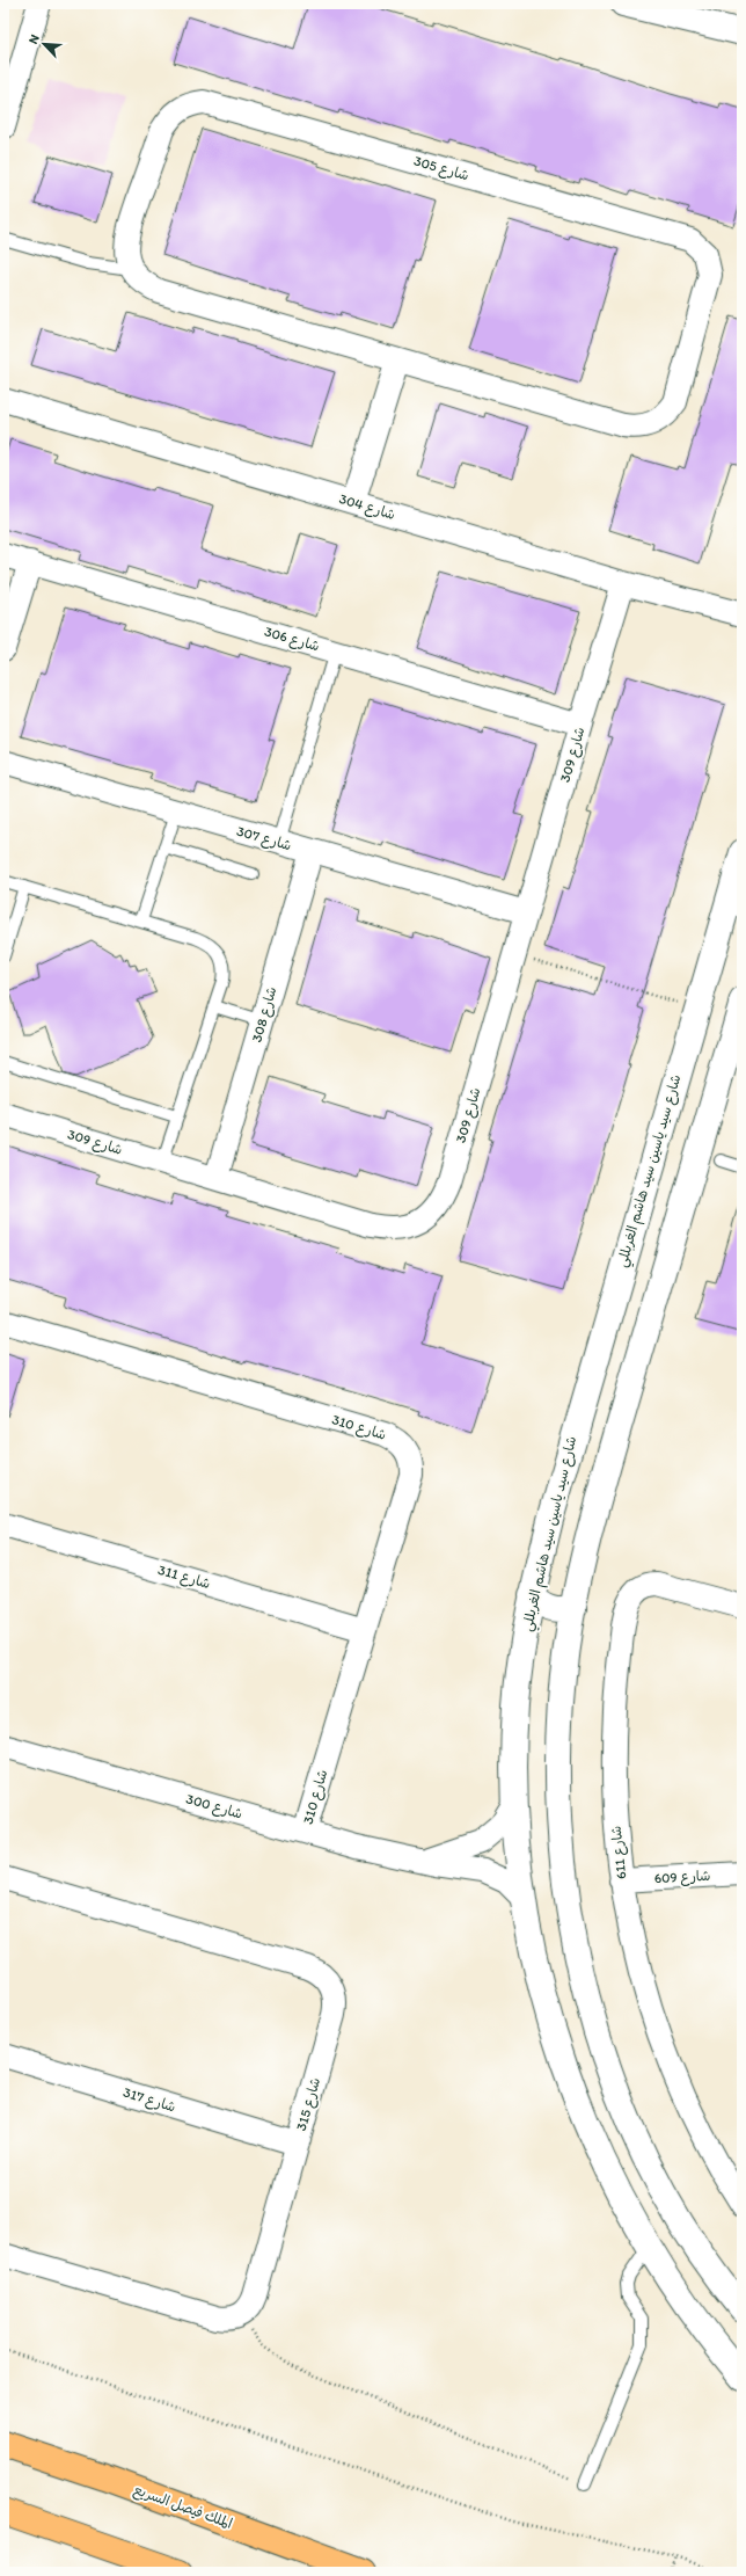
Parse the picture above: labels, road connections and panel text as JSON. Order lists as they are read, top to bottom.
{
  "streets": {
    "highway": ["الملك فيصل السريع"],
    "street": [
      "شارع 305",
      "شارع 304",
      "شارع 306",
      "شارع 309",
      "شارع 307",
      "شارع 308",
      "شارع سيد ياسين سيد هاشم الغربللي",
      "شارع 310",
      "شارع 311",
      "شارع 300",
      "شارع 611",
      "شارع 609",
      "شارع 317",
      "شارع 315"
    ]
  },
  "crossings": [
    ["شارع 304", "شارع 309"],
    ["شارع 306", "شارع 309"],
    ["شارع 309", "شارع 307"],
    ["شارع 309", "شارع 308"],
    ["شارع 307", "شارع 308"],
    ["شارع سيد ياسين سيد هاشم الغربللي", "شارع 300"],
    ["شارع 310", "شارع 311"],
    ["شارع 310", "شارع 300"],
    ["شارع 611", "شارع 609"],
    ["شارع 317", "شارع 315"]
  ],
  "north": "top left"
}
